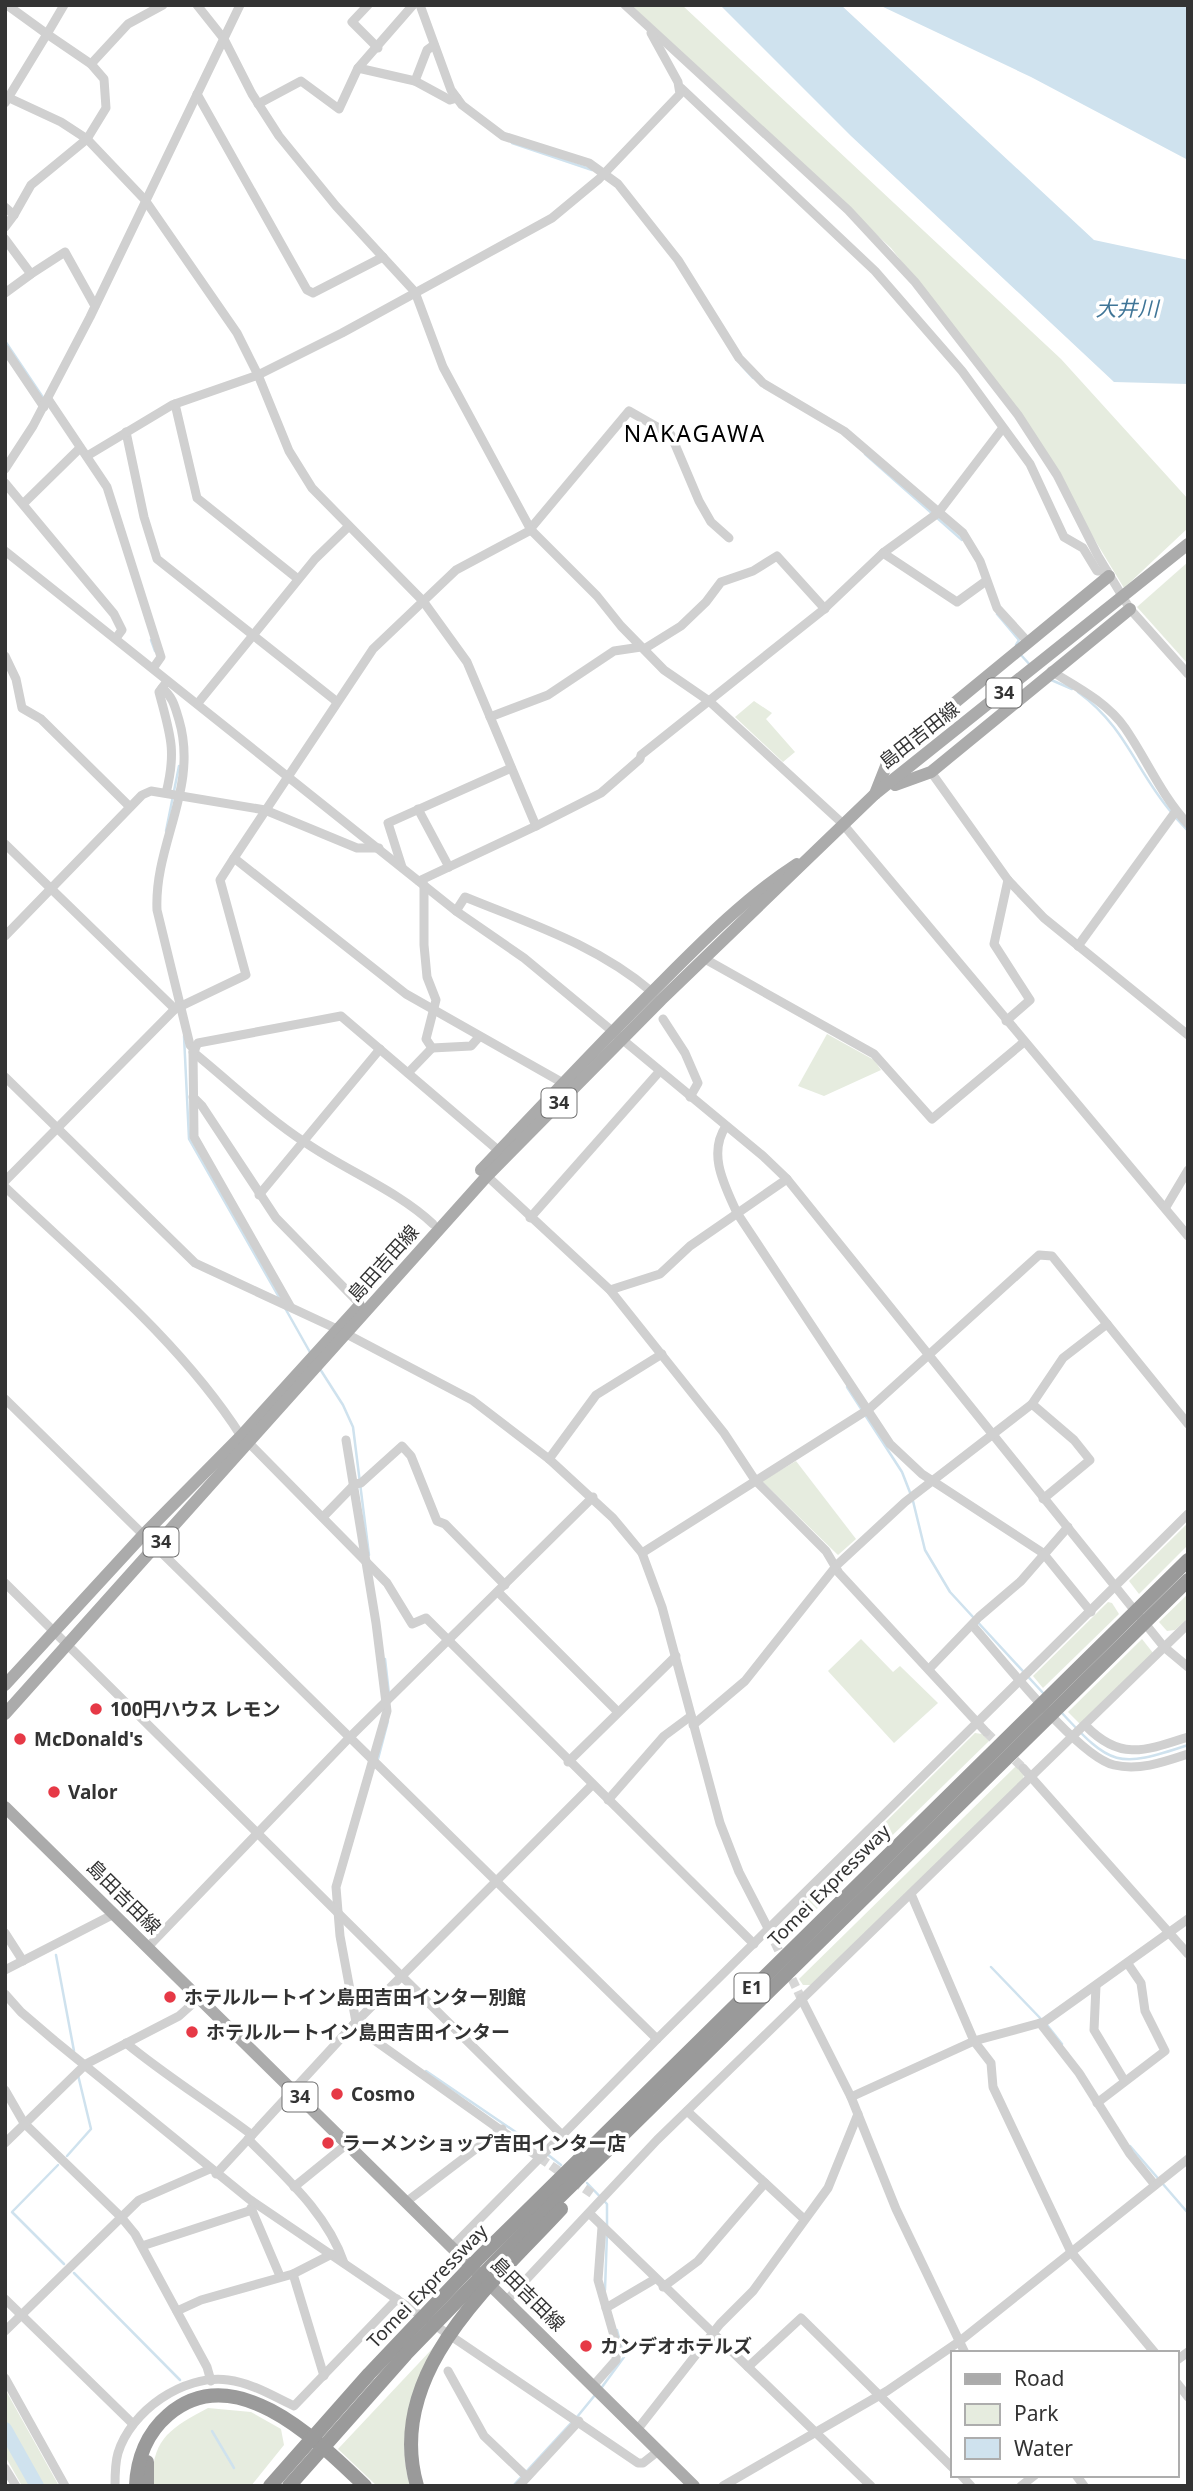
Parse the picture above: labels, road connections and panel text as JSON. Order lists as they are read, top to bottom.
{
  "streets": {
    "highway": ["Tomei Expressway", "E1"],
    "main road": ["34", "島田吉田線"]
  },
  "districts": ["NAKAGAWA"],
  "water": ["大井川"],
  "places": [
    "100円ハウス レモン",
    "McDonald's",
    "Valor",
    "ホテルルートイン島田吉田インター別館",
    "ホテルルートイン島田吉田インター",
    "Cosmo",
    "ラーメンショップ吉田インター店",
    "カンデオホテルズ"
  ],
  "legend": ["Road", "Park", "Water"]
}
